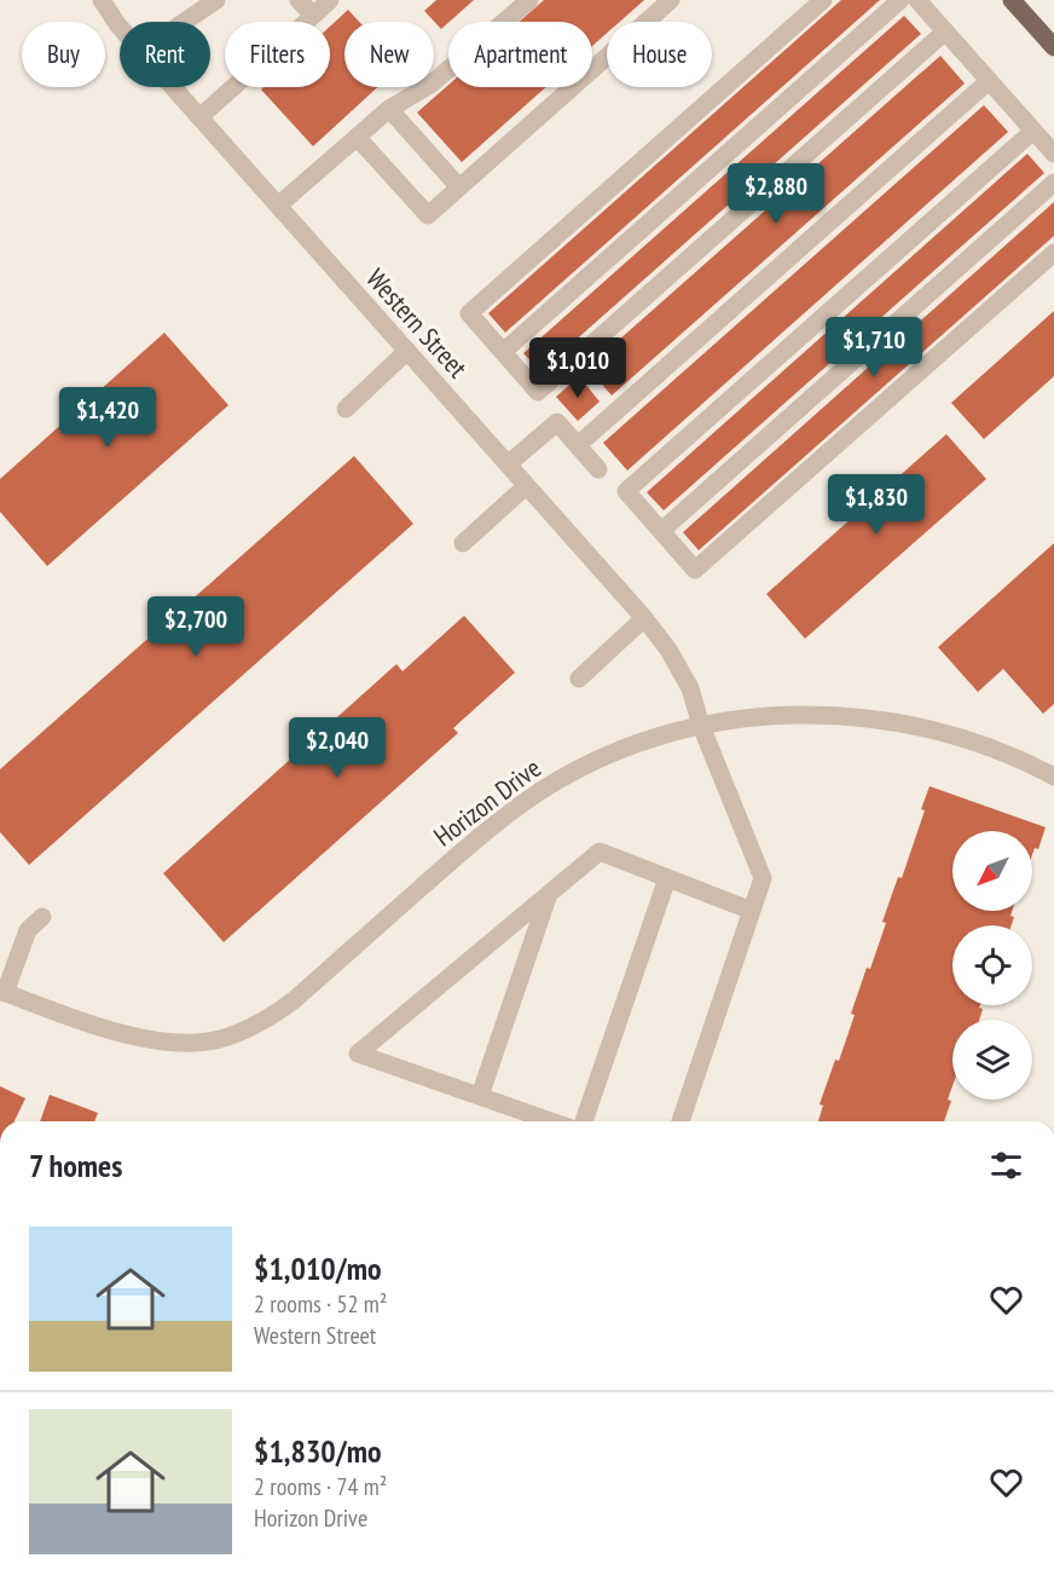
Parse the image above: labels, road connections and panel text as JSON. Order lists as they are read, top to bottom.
{
  "streets": {
    "street": ["Western Street", "Horizon Drive"]
  },
  "crossings": [
    ["Western Street", "Horizon Drive"]
  ],
  "north": "bottom left",
  "page": {
    "chip": [
      "Buy",
      "Rent",
      "Filters",
      "New",
      "Apartment",
      "House"
    ],
    "price": [
      "$2,880",
      "$1,710",
      "$1,010",
      "$1,420",
      "$1,830",
      "$2,700",
      "$2,040"
    ],
    "heading": "7 homes",
    "list": [
      {
        "name": "$1,010/mo",
        "note": "2 rooms · 52 m² · Western Street"
      },
      {
        "name": "$1,830/mo",
        "note": "2 rooms · 74 m² · Horizon Drive"
      }
    ]
  }
}
